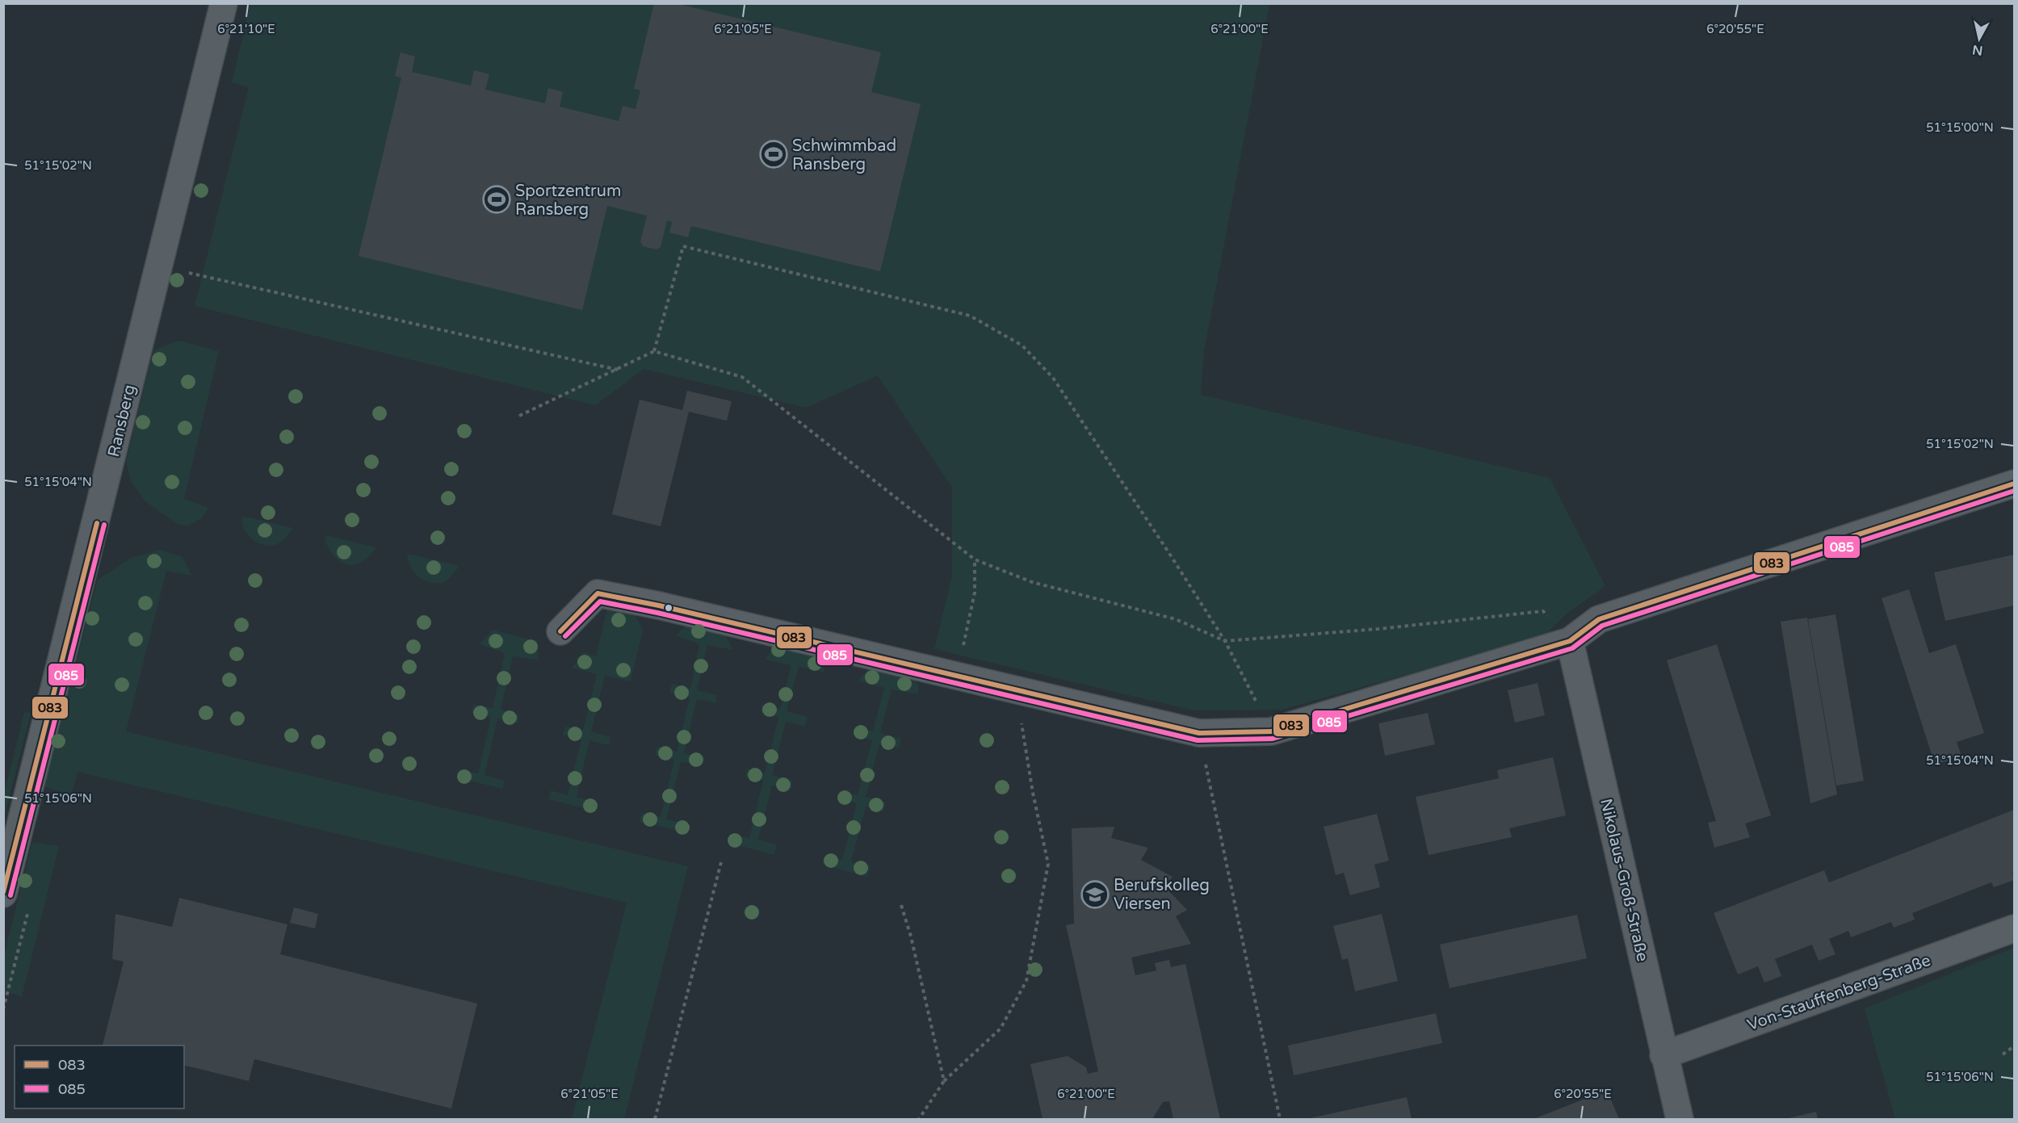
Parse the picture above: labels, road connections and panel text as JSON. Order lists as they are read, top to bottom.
{
  "streets": {
    "street": ["Ransberg", "Nikolaus-Groß-Straße", "Von-Stauffenberg-Straße"]
  },
  "crossings": [
    ["Nikolaus-Groß-Straße", "Von-Stauffenberg-Straße"]
  ],
  "places": {
    "sports": ["Schwimmbad Ransberg", "Sportzentrum Ransberg"],
    "school or university": ["Berufskolleg Viersen"]
  },
  "lines": ["transit line 083", "transit line 085"],
  "legend": ["083", "085"],
  "north": "bottom",
  "coordinates": [
    "6°21'10\"E",
    "6°21'05\"E",
    "6°21'00\"E",
    "6°20'55\"E",
    "51°15'00\"N",
    "51°15'02\"N",
    "51°15'04\"N",
    "51°15'06\"N"
  ]
}
